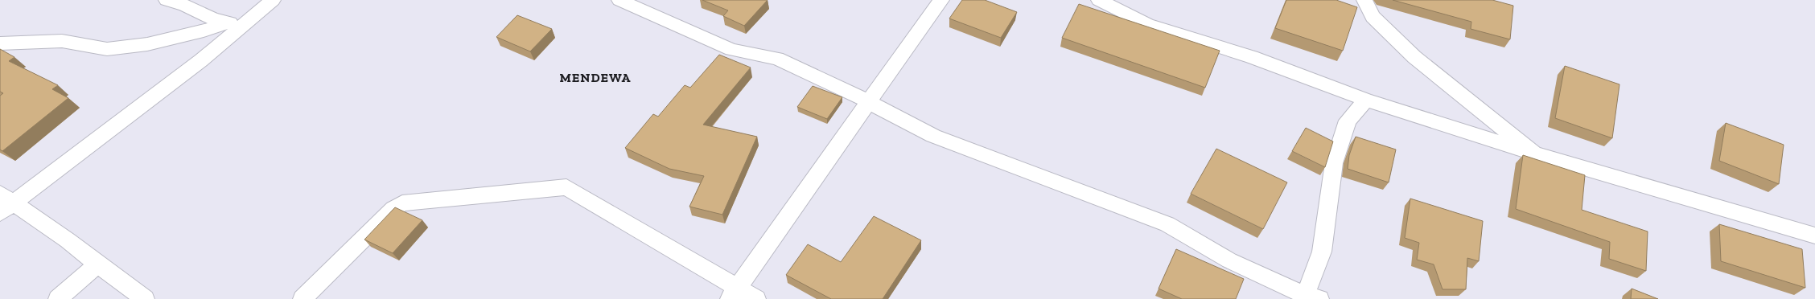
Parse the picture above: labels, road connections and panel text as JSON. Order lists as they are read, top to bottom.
{
  "districts": ["MENDEWA"]
}
